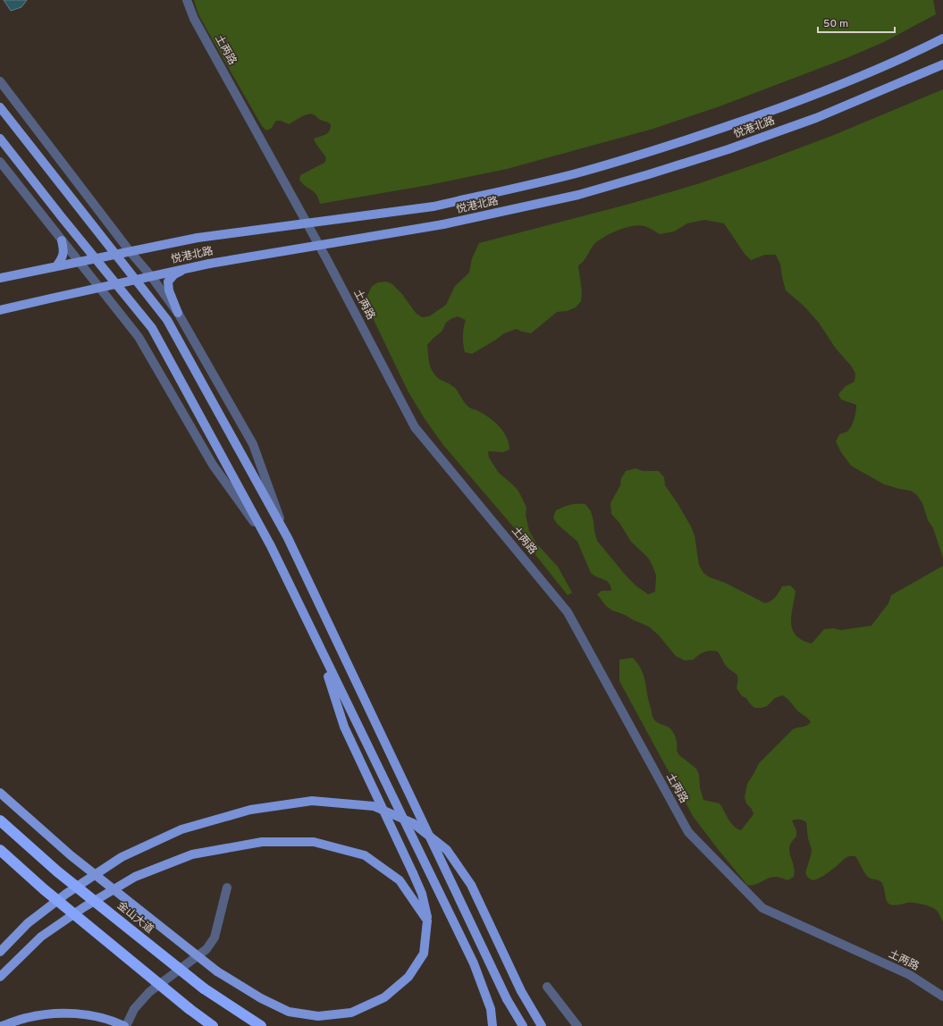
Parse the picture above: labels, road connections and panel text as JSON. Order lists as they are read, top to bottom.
{
  "streets": {
    "highway": ["金山大道"],
    "main road": ["悦港北路"],
    "street": ["土两路"]
  },
  "scale_bar": "50 m"
}
